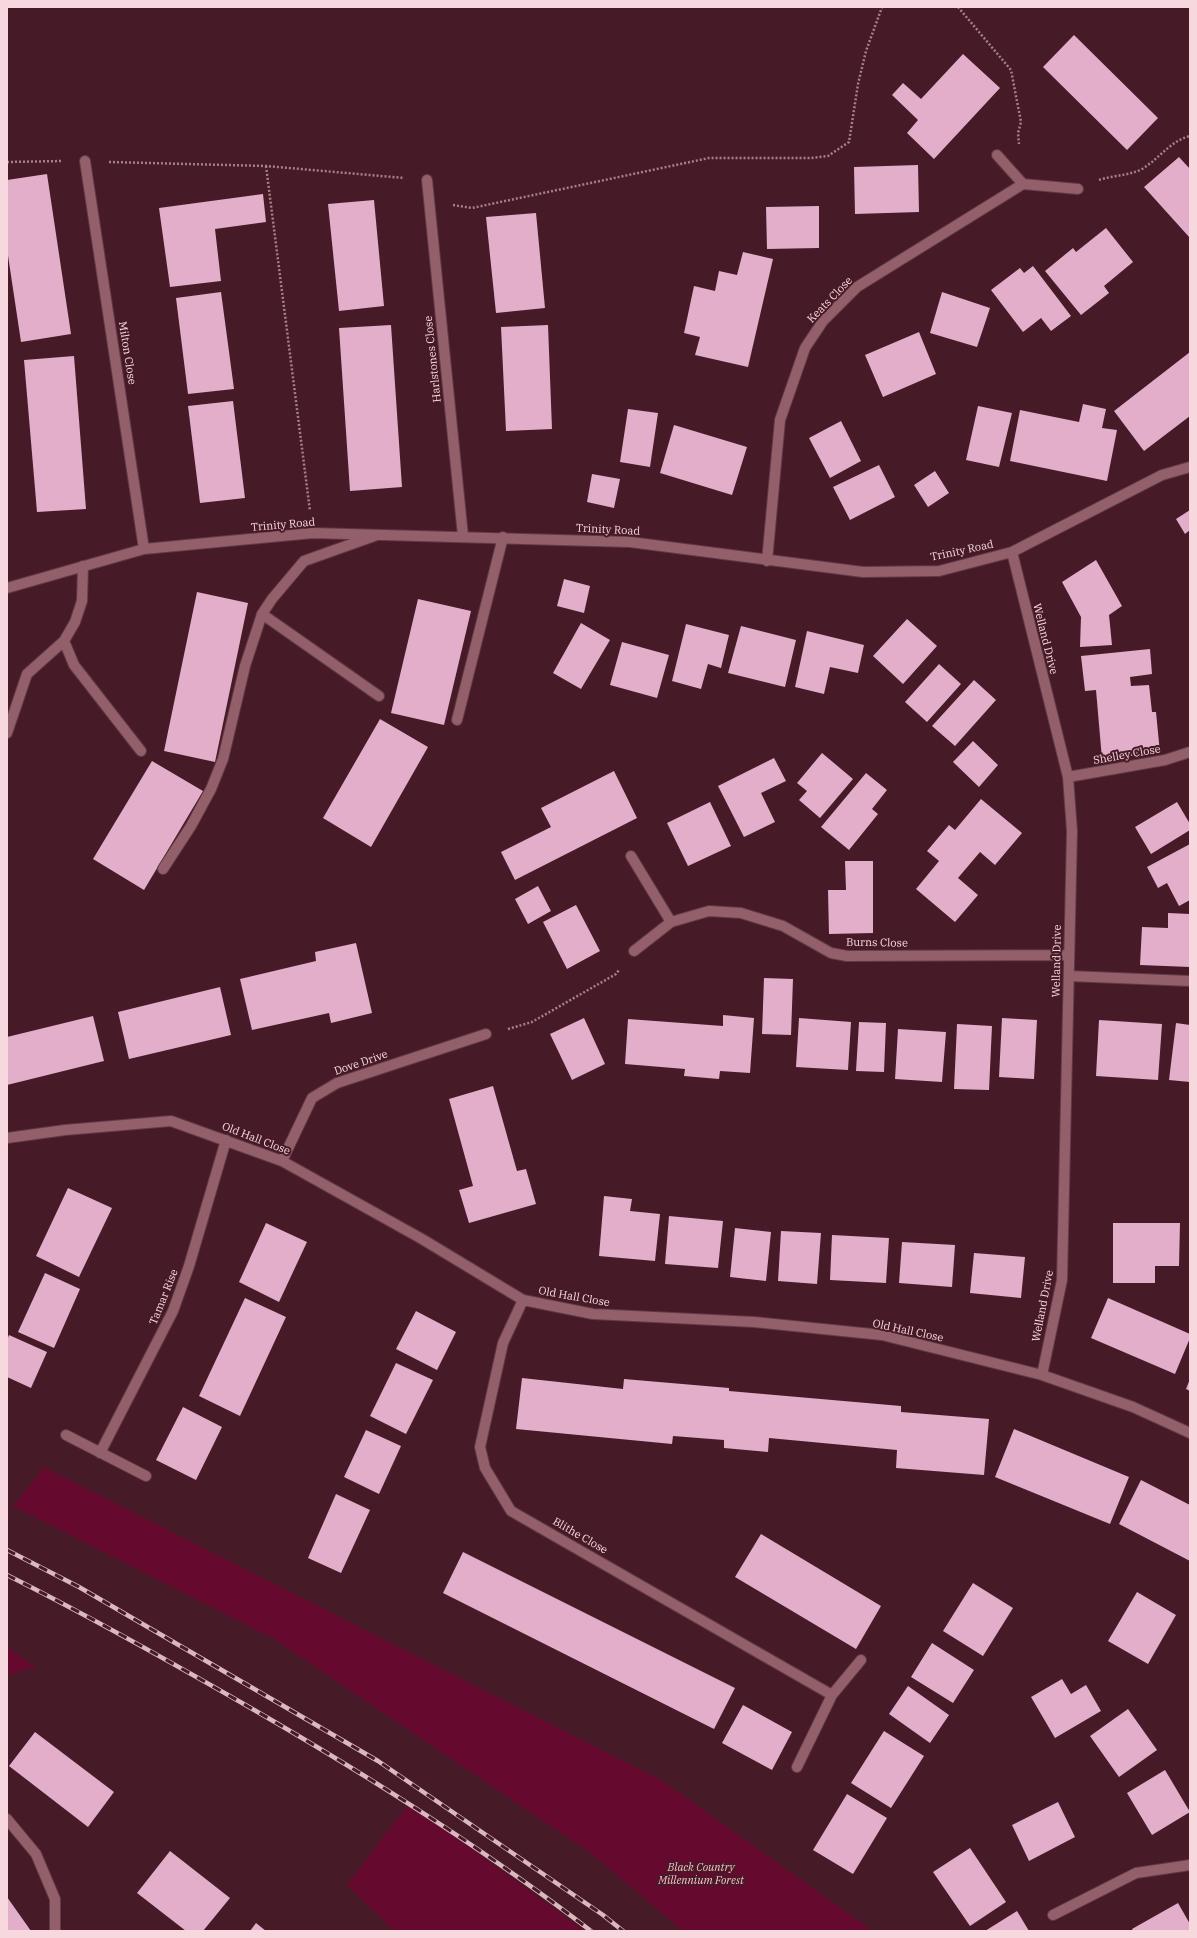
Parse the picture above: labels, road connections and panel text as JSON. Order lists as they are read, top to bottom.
{
  "streets": {
    "street": [
      "Keats Close",
      "Milton Close",
      "Harlstones Close",
      "Trinity Road",
      "Welland Drive",
      "Shelley Close",
      "Burns Close",
      "Dove Drive",
      "Old Hall Close",
      "Tamar Rise",
      "Blithe Close"
    ]
  },
  "crossings": [
    ["Keats Close", "Trinity Road"],
    ["Milton Close", "Trinity Road"],
    ["Harlstones Close", "Trinity Road"],
    ["Trinity Road", "Welland Drive"],
    ["Welland Drive", "Shelley Close"],
    ["Welland Drive", "Burns Close"],
    ["Welland Drive", "Old Hall Close"],
    ["Dove Drive", "Old Hall Close"],
    ["Old Hall Close", "Tamar Rise"],
    ["Old Hall Close", "Blithe Close"]
  ],
  "parks": ["Black Country Millennium Forest"]
}
